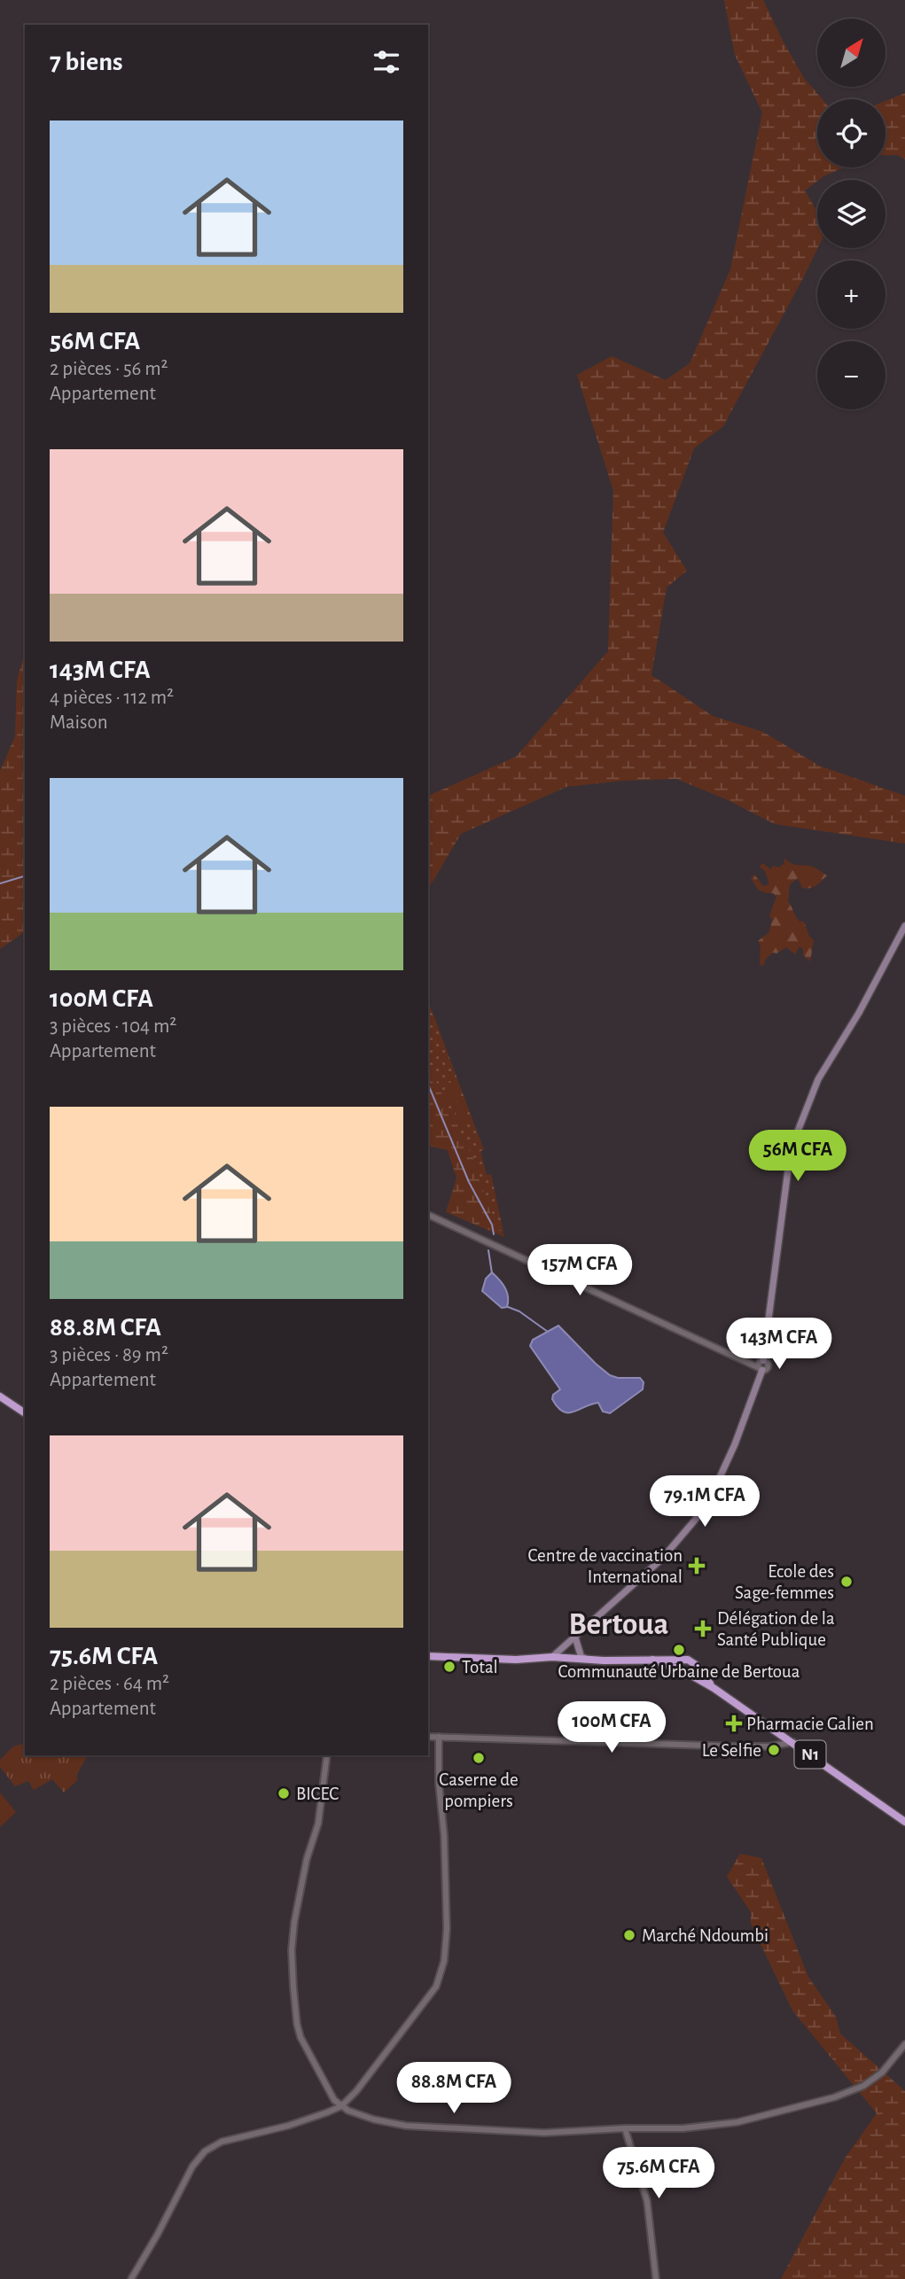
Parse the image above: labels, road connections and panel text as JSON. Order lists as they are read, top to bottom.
{
  "streets": {
    "highway": ["N1"]
  },
  "districts": ["Bertoua"],
  "places": {
    "health": ["Centre de vaccination International", "Délégation de la Santé Publique", "Pharmacie Galien"],
    "other": [
      "Ecole des Sage-femmes",
      "Communauté Urbaine de Bertoua",
      "Total",
      "Le Selfie",
      "Caserne de pompiers",
      "BICEC",
      "Marché Ndoumbi"
    ]
  },
  "north": "top right",
  "page": {
    "map_buttons": ["+", "−"],
    "heading": "7 biens",
    "list": [
      {
        "name": "56M CFA",
        "note": "2 pièces · 56 m² · Appartement"
      },
      {
        "name": "143M CFA",
        "note": "4 pièces · 112 m² · Maison"
      },
      {
        "name": "100M CFA",
        "note": "3 pièces · 104 m² · Appartement"
      },
      {
        "name": "88.8M CFA",
        "note": "3 pièces · 89 m² · Appartement"
      },
      {
        "name": "75.6M CFA",
        "note": "2 pièces · 64 m² · Appartement"
      }
    ],
    "price": [
      "56M CFA",
      "157M CFA",
      "143M CFA",
      "79.1M CFA",
      "100M CFA",
      "88.8M CFA",
      "75.6M CFA"
    ]
  }
}
